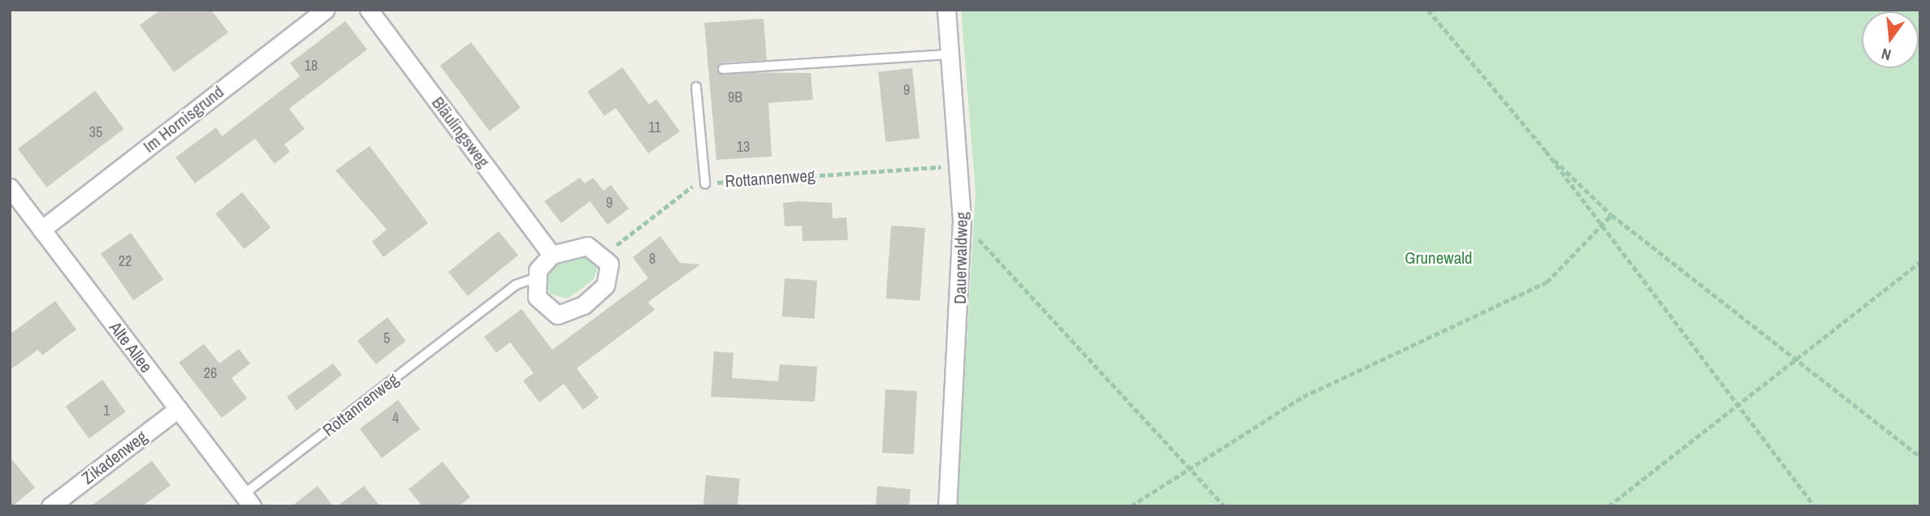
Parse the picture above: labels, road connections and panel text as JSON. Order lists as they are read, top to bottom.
{
  "streets": {
    "street": [
      "Im Hornisgrund",
      "Bläulingsweg",
      "Dauerwaldweg",
      "Alte Allee",
      "Zikadenweg"
    ],
    "lane": ["Rottannenweg"]
  },
  "crossings": [
    ["Im Hornisgrund", "Alte Allee"],
    ["Bläulingsweg", "Rottannenweg"],
    ["Rottannenweg", "Dauerwaldweg"],
    ["Rottannenweg", "Alte Allee"],
    ["Alte Allee", "Zikadenweg"]
  ],
  "parks": ["Grunewald"],
  "house_numbers": [
    "18",
    "9",
    "9B",
    "11",
    "35",
    "13",
    "9",
    "8",
    "22",
    "5",
    "26",
    "1",
    "4"
  ],
  "north": "bottom"
}
